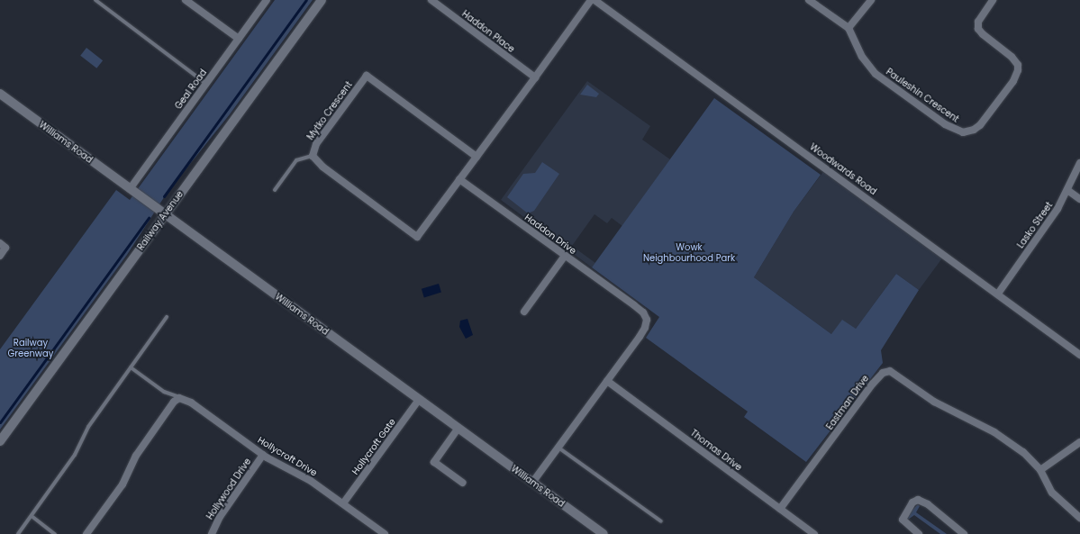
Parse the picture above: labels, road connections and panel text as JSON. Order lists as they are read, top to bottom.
{
  "streets": {
    "street": [
      "Haddon Place",
      "Geal Road",
      "Pauleshin Crescent",
      "Mytko Crescent",
      "Williams Road",
      "Woodwards Road",
      "Railway Avenue",
      "Lasko Street",
      "Haddon Drive",
      "Eastman Drive",
      "Hollycroft Gate",
      "Thomas Drive",
      "Hollycroft Drive",
      "Hollywood Drive"
    ]
  },
  "crossings": [
    ["Geal Road", "Williams Road"],
    ["Williams Road", "Railway Avenue"],
    ["Williams Road", "Haddon Drive"],
    ["Williams Road", "Hollycroft Gate"],
    ["Woodwards Road", "Lasko Street"],
    ["Haddon Drive", "Thomas Drive"],
    ["Eastman Drive", "Thomas Drive"],
    ["Hollycroft Gate", "Hollycroft Drive"],
    ["Hollycroft Drive", "Hollywood Drive"]
  ],
  "parks": ["Wowk Neighbourhood Park", "Railway Greenway"]
}
